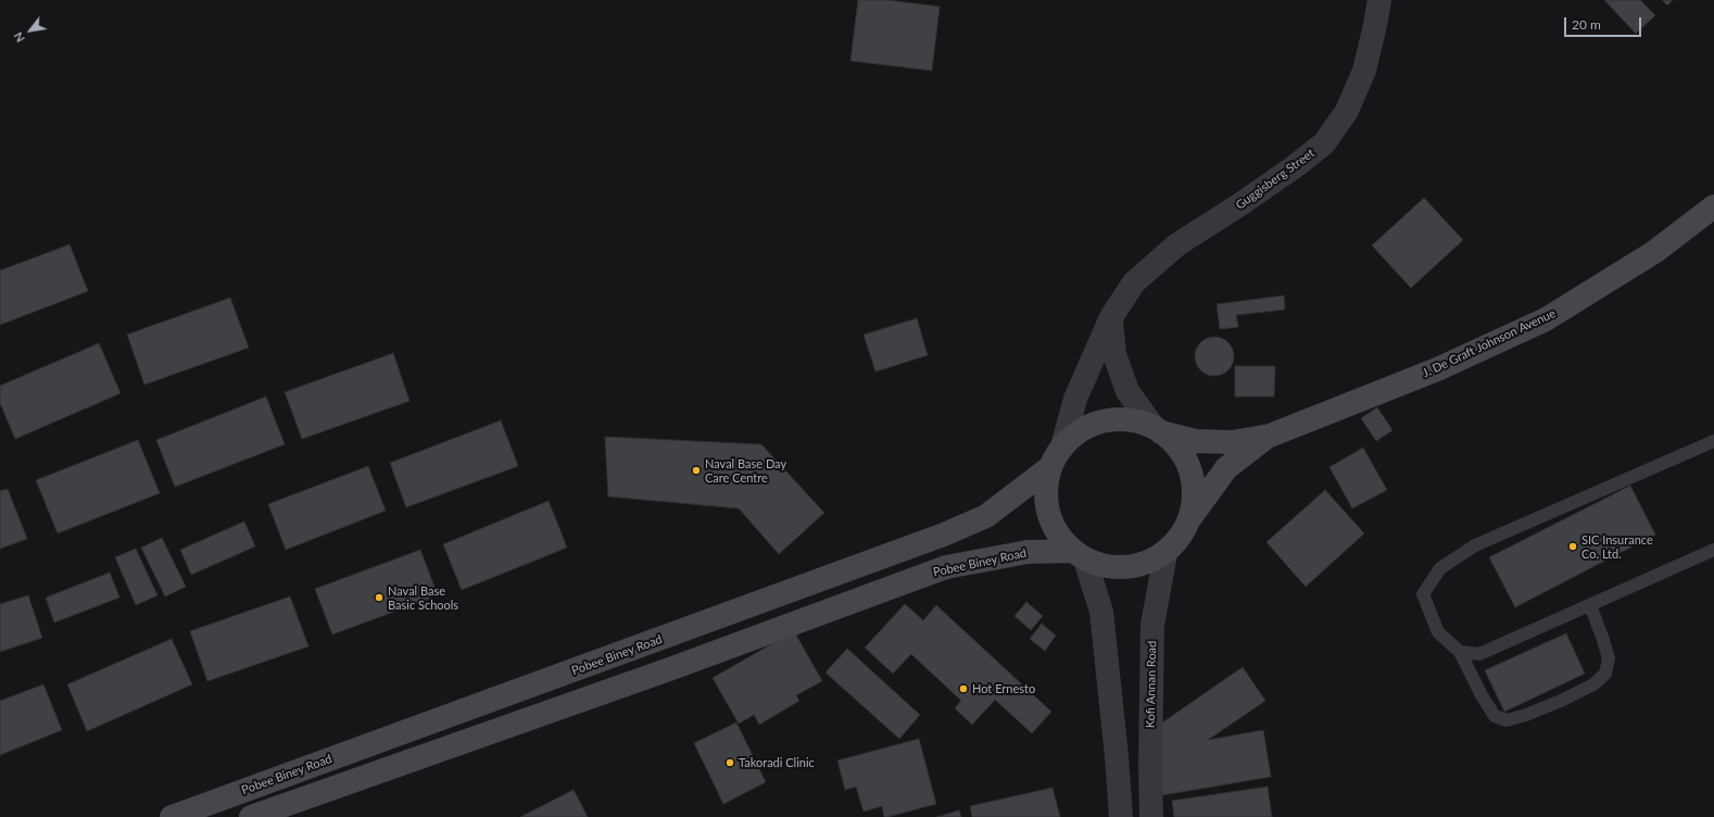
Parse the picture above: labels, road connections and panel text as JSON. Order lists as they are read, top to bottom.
{
  "streets": {
    "street": [
      "Guggisberg Street",
      "J. De Graft Johnson Avenue",
      "Pobee Biney Road",
      "Kofi Annan Road"
    ]
  },
  "crossings": [
    ["Guggisberg Street", "J. De Graft Johnson Avenue"],
    ["Guggisberg Street", "Pobee Biney Road"],
    ["Guggisberg Street", "Kofi Annan Road"],
    ["J. De Graft Johnson Avenue", "Pobee Biney Road"],
    ["J. De Graft Johnson Avenue", "Kofi Annan Road"],
    ["Pobee Biney Road", "Kofi Annan Road"]
  ],
  "places": [
    "Naval Base Day Care Centre",
    "SIC Insurance Co. Ltd.",
    "Naval Base Basic Schools",
    "Hot Ernesto",
    "Takoradi Clinic"
  ],
  "scale_bar": "20 m",
  "north": "bottom left"
}
